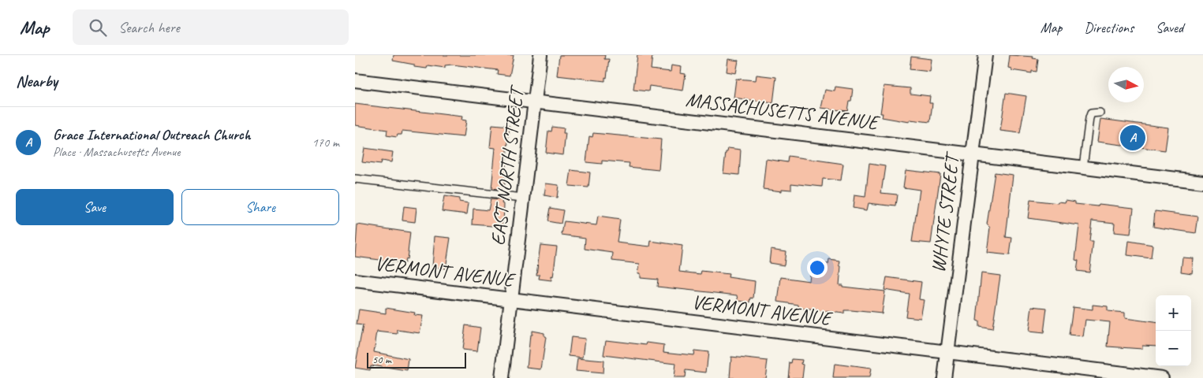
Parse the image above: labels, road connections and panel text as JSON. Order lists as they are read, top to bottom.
{
  "streets": {
    "street": [
      "MASSACHUSETTS AVENUE",
      "EAST NORTH STREET",
      "WHYTE STREET",
      "VERMONT AVENUE"
    ]
  },
  "crossings": [
    ["MASSACHUSETTS AVENUE", "EAST NORTH STREET"],
    ["MASSACHUSETTS AVENUE", "WHYTE STREET"],
    ["EAST NORTH STREET", "VERMONT AVENUE"],
    ["WHYTE STREET", "VERMONT AVENUE"]
  ],
  "scale_bar": "50 m",
  "north": "right",
  "page": {
    "header": "Map",
    "search": "Search here",
    "nav": ["Map", "Directions", "Saved"],
    "heading": "Nearby",
    "list": [
      {
        "mark": "A",
        "name": "Grace International Outreach Church",
        "note": "Place · Massachusetts Avenue",
        "value": "170 m"
      }
    ],
    "pins": "A",
    "buttons": ["Save", "Share"],
    "map_buttons": ["+", "−"],
    "scale": "50 m"
  }
}
